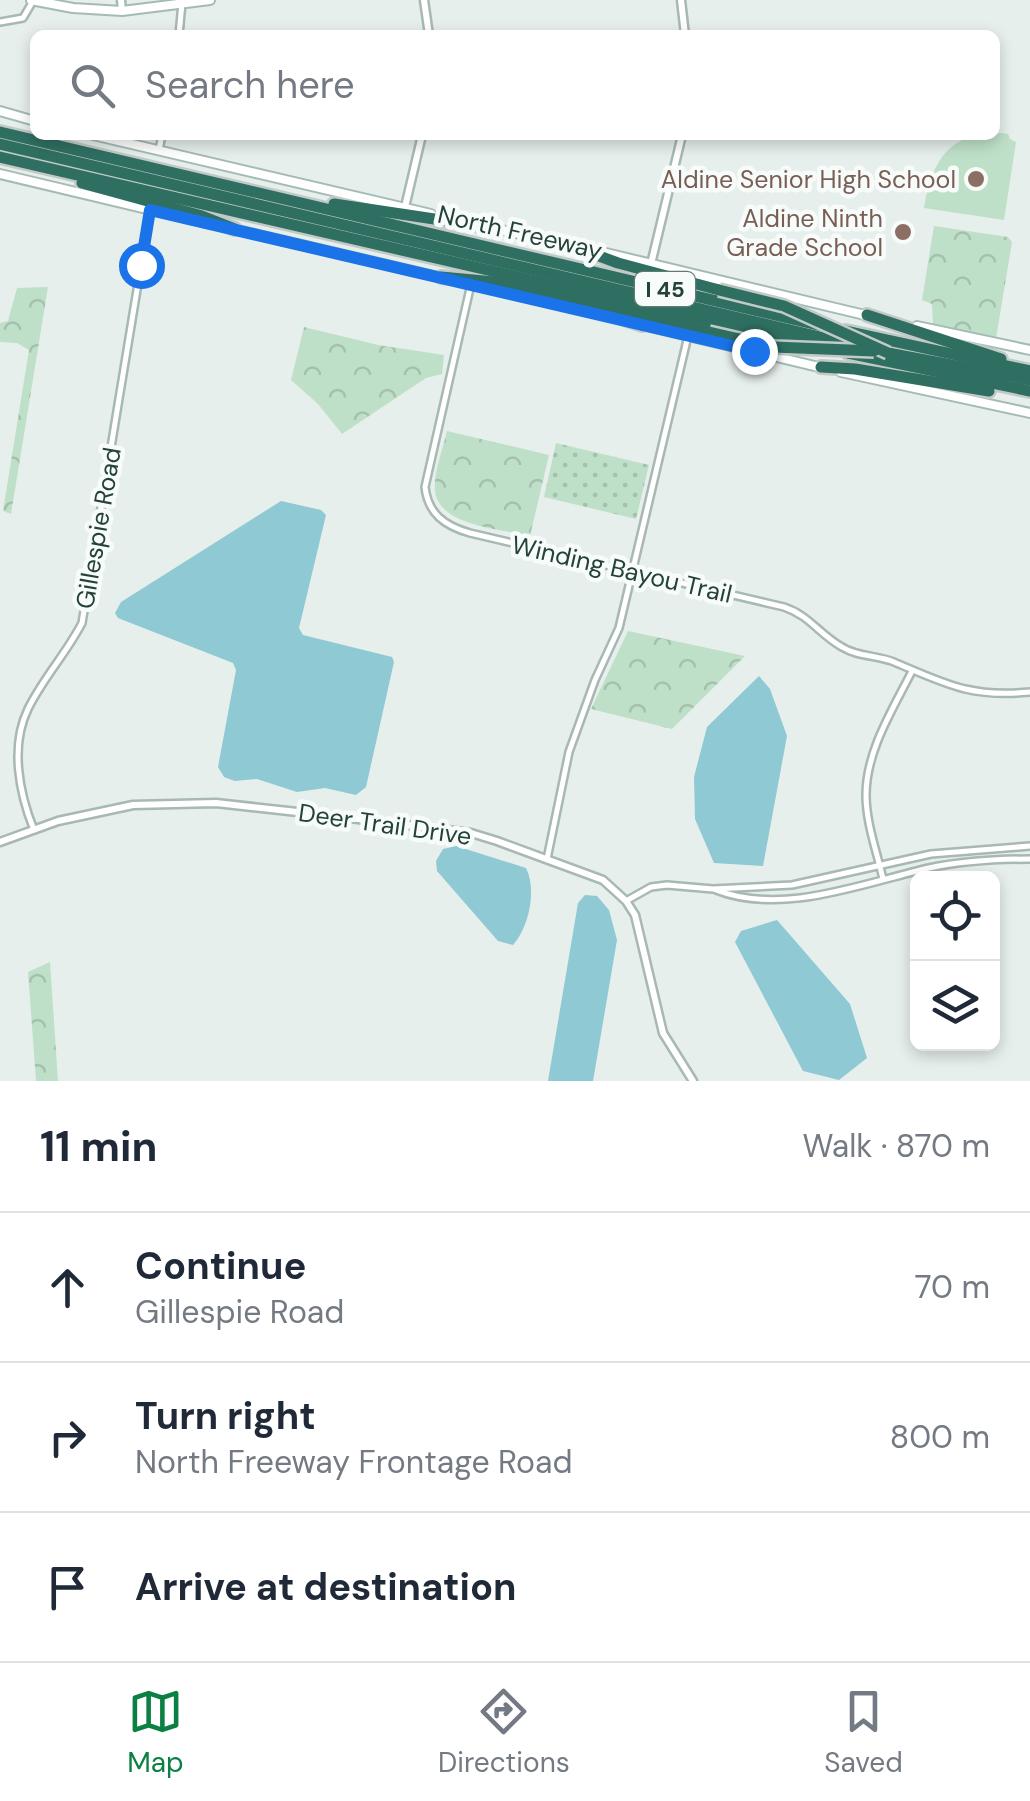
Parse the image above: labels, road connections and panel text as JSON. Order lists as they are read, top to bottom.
{
  "streets": {
    "highway": ["North Freeway", "I 45"],
    "street": ["Gillespie Road", "Winding Bayou Trail", "Deer Trail Drive"]
  },
  "crossings": [
    ["Gillespie Road", "Deer Trail Drive"]
  ],
  "places": ["Aldine Senior High School", "Aldine Ninth Grade School"],
  "page": {
    "search": "Search here",
    "heading": ["11 min", "Walk · 870 m"],
    "list": [
      ["Continue", "Gillespie Road", "70 m"],
      ["Turn right", "North Freeway Frontage Road", "800 m"],
      "Arrive at destination"
    ],
    "nav": ["Map", "Directions", "Saved"]
  }
}
